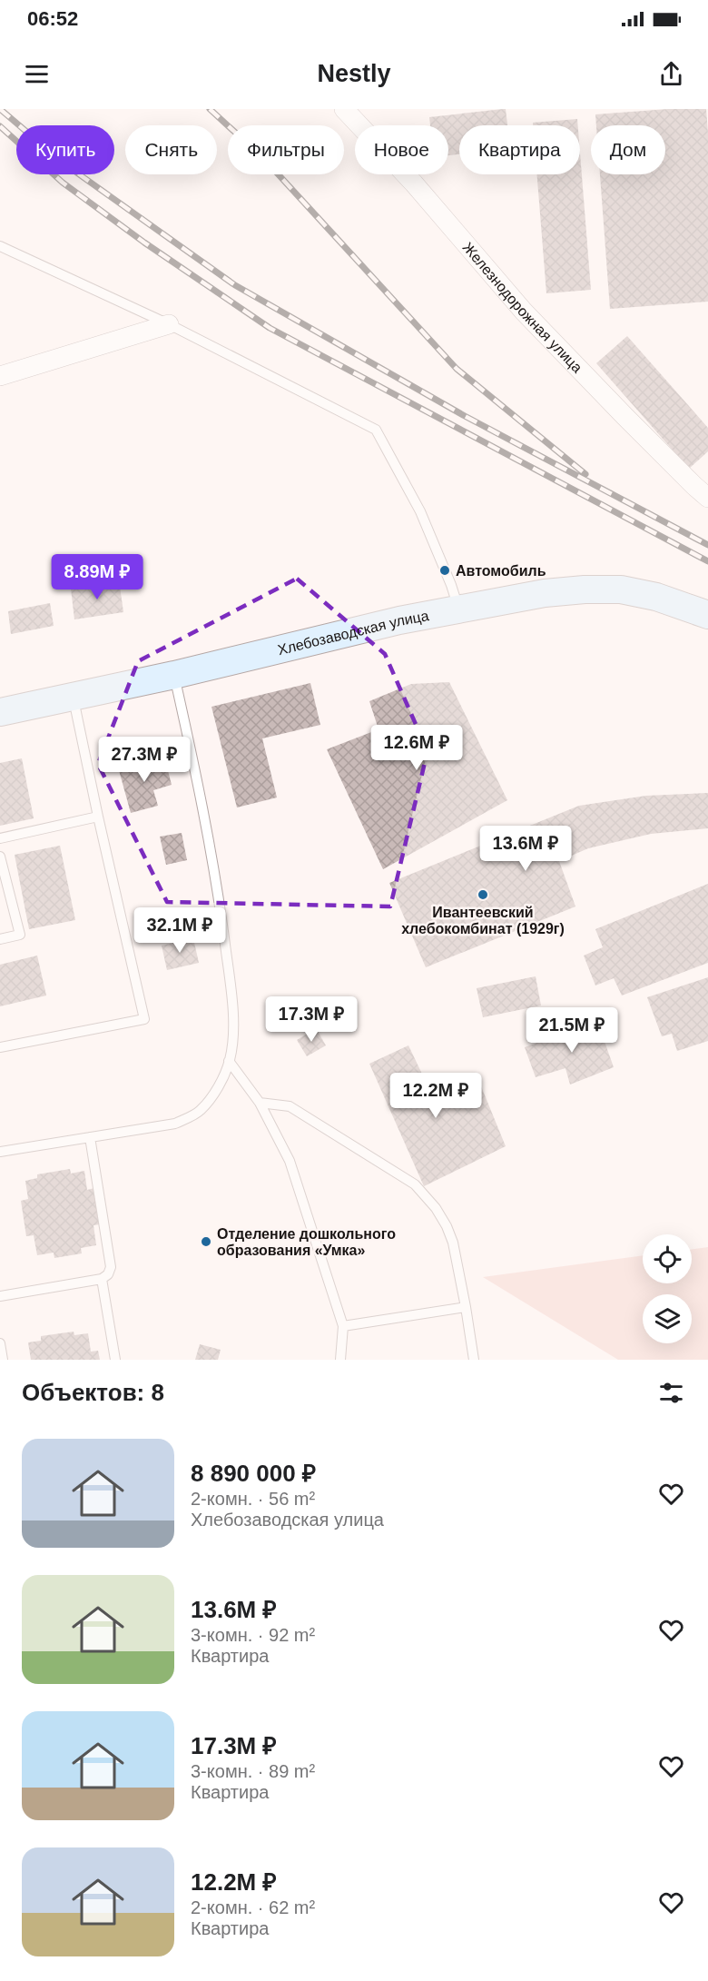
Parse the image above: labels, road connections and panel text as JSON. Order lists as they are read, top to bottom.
{
  "streets": {
    "main road": ["Хлебозаводская улица"],
    "street": ["Железнодорожная улица"]
  },
  "places": ["Автомобиль", "Ивантеевский хлебокомбинат (1929г)", "Отделение дошкольного образования «Умка»"],
  "page": {
    "status": "06:52",
    "header": "Nestly",
    "chip": [
      "Купить",
      "Снять",
      "Фильтры",
      "Новое",
      "Квартира",
      "Дом"
    ],
    "price": [
      "8.89M ₽",
      "12.6M ₽",
      "27.3M ₽",
      "13.6M ₽",
      "32.1M ₽",
      "17.3M ₽",
      "21.5M ₽",
      "12.2M ₽"
    ],
    "heading": "Объектов: 8",
    "list": [
      {
        "name": "8 890 000 ₽",
        "note": "2-комн. · 56 m² · Хлебозаводская улица"
      },
      {
        "name": "13.6M ₽",
        "note": "3-комн. · 92 m² · Квартира"
      },
      {
        "name": "17.3M ₽",
        "note": "3-комн. · 89 m² · Квартира"
      },
      {
        "name": "12.2M ₽",
        "note": "2-комн. · 62 m² · Квартира"
      }
    ]
  }
}
